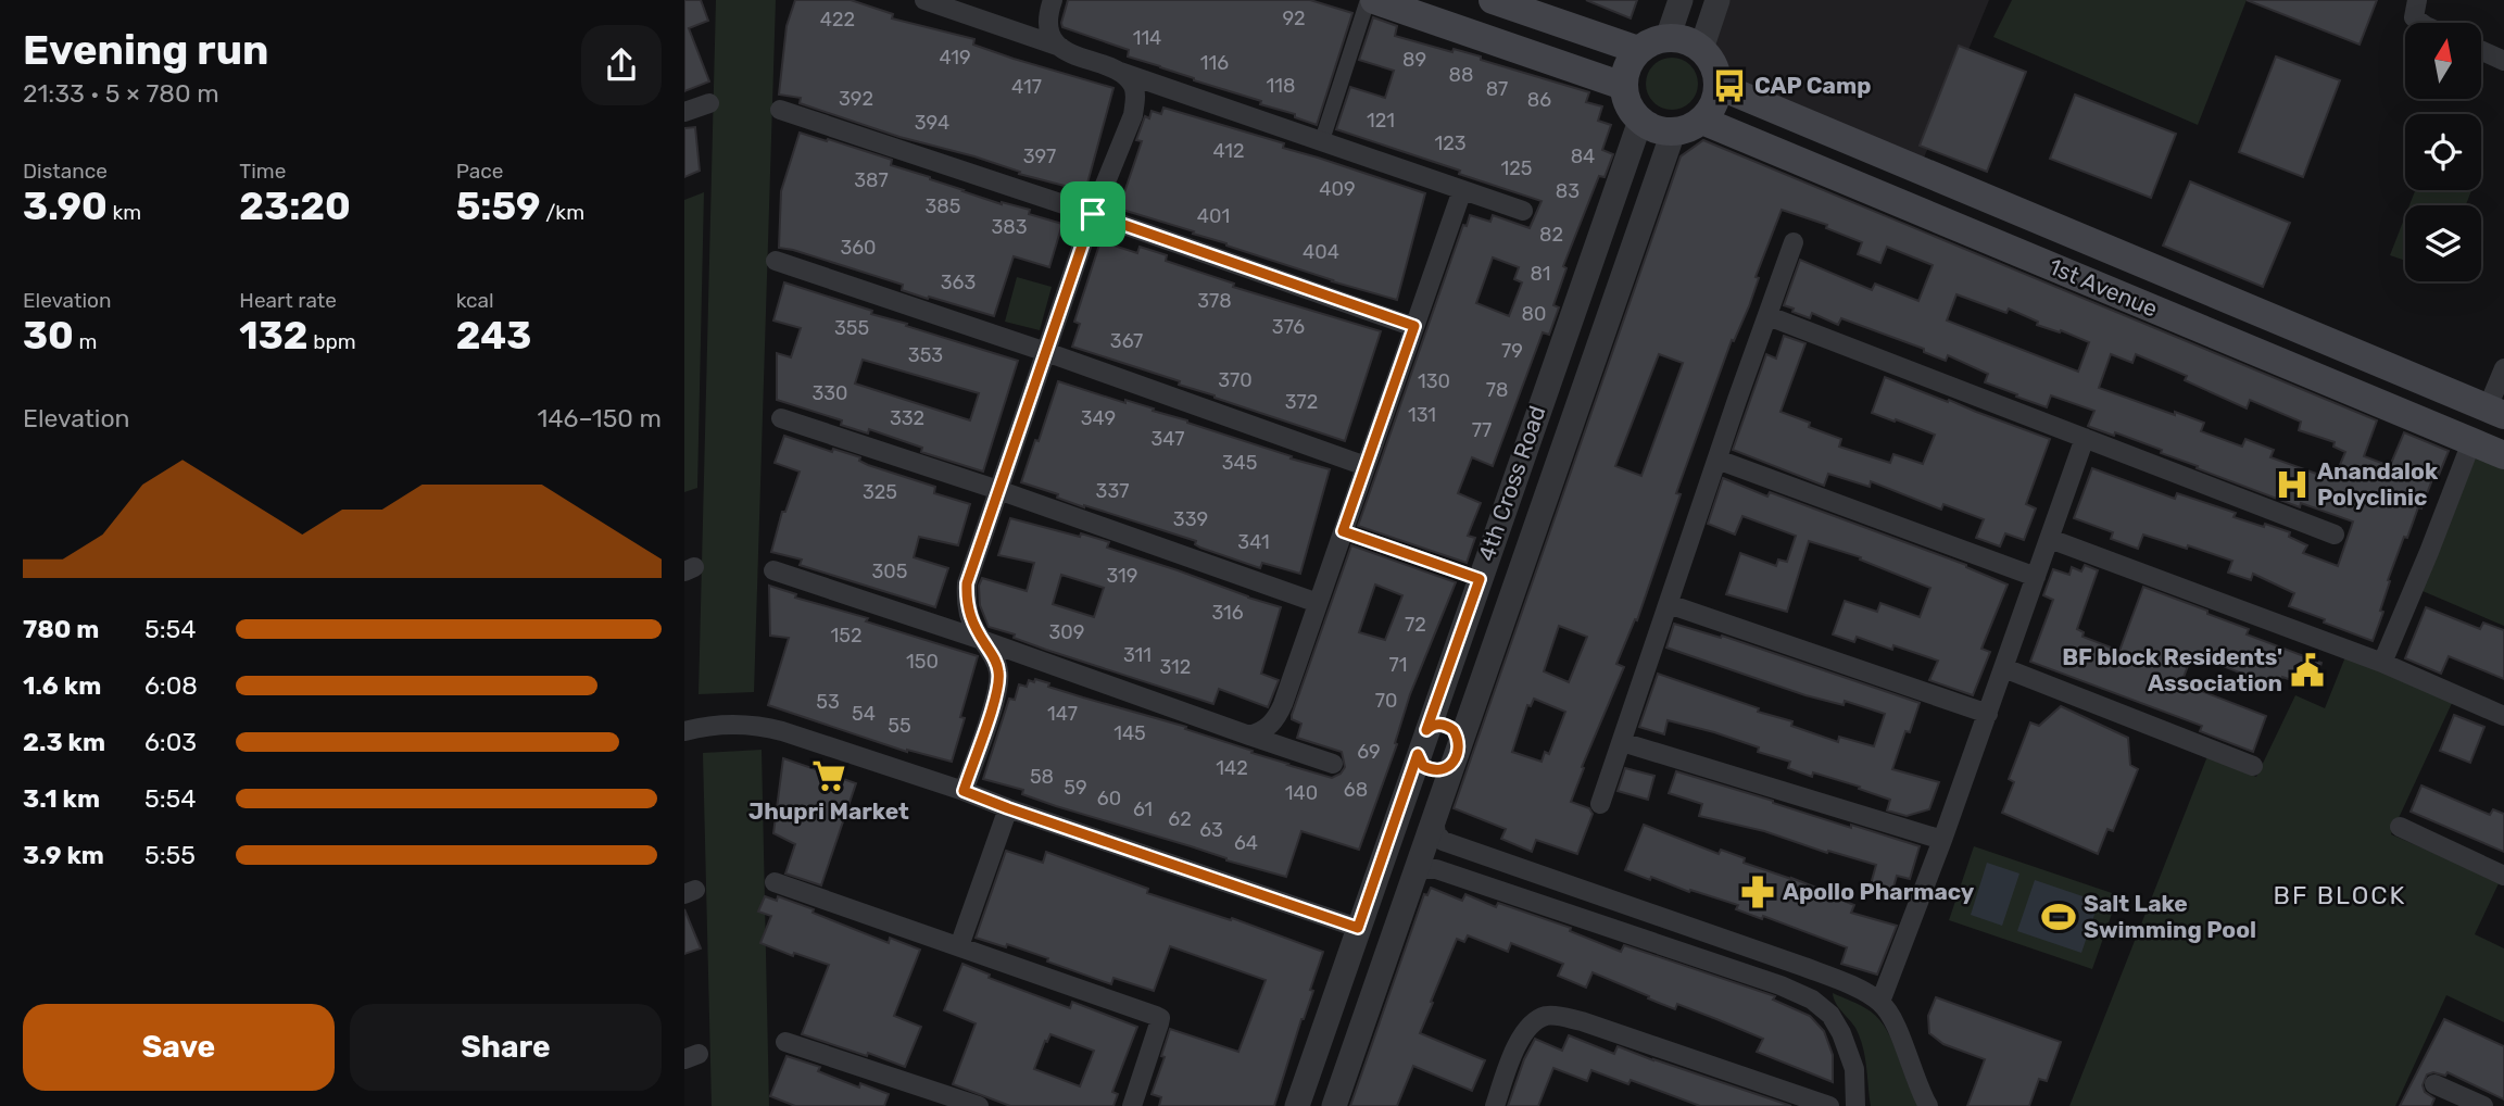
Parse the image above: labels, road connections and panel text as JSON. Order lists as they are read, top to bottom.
{
  "streets": {
    "main road": ["1st Avenue"],
    "street": ["4th Cross Road"]
  },
  "crossings": [
    ["1st Avenue", "4th Cross Road"]
  ],
  "districts": ["BF BLOCK"],
  "places": {
    "bus stop": ["CAP Camp"],
    "hospital": ["Anandalok Polyclinic"],
    "public building": ["BF block Residents' Association"],
    "supermarket": ["Jhupri Market"],
    "pharmacy": ["Apollo Pharmacy"],
    "sports": ["Salt Lake Swimming Pool"]
  },
  "house_numbers": [
    "92",
    "422",
    "114",
    "419",
    "89",
    "116",
    "88",
    "118",
    "417",
    "87",
    "392",
    "86",
    "121",
    "394",
    "123",
    "412",
    "397",
    "84",
    "125",
    "387",
    "409",
    "83",
    "385",
    "401",
    "383",
    "82",
    "360",
    "404",
    "81",
    "363",
    "378",
    "80",
    "376",
    "355",
    "367",
    "79",
    "353",
    "370",
    "130",
    "78",
    "330",
    "372",
    "131",
    "332",
    "349",
    "77",
    "347",
    "345",
    "337",
    "325",
    "339",
    "341",
    "305",
    "319",
    "316",
    "72",
    "309",
    "152",
    "311",
    "150",
    "71",
    "312",
    "70",
    "53",
    "54",
    "147",
    "55",
    "145",
    "69",
    "142",
    "58",
    "59",
    "68",
    "140",
    "60",
    "61",
    "62",
    "63",
    "64"
  ],
  "north": "top",
  "page": {
    "heading": ["Evening run", "21:33 · 5 × 780 m"],
    "stats": [
      ["Distance", "3.90 km"],
      ["Time", "23:20"],
      ["Pace", "5:59 /km"],
      ["Elevation", "30 m"],
      ["Heart rate", "132 bpm"],
      ["kcal", "243"]
    ],
    "chart": ["Elevation", "146–150 m"],
    "list": [
      {
        "name": "780 m",
        "note": "5:54"
      },
      {
        "name": "1.6 km",
        "note": "6:08"
      },
      {
        "name": "2.3 km",
        "note": "6:03"
      },
      {
        "name": "3.1 km",
        "note": "5:54"
      },
      {
        "name": "3.9 km",
        "note": "5:55"
      }
    ],
    "buttons": ["Save", "Share"]
  }
}
